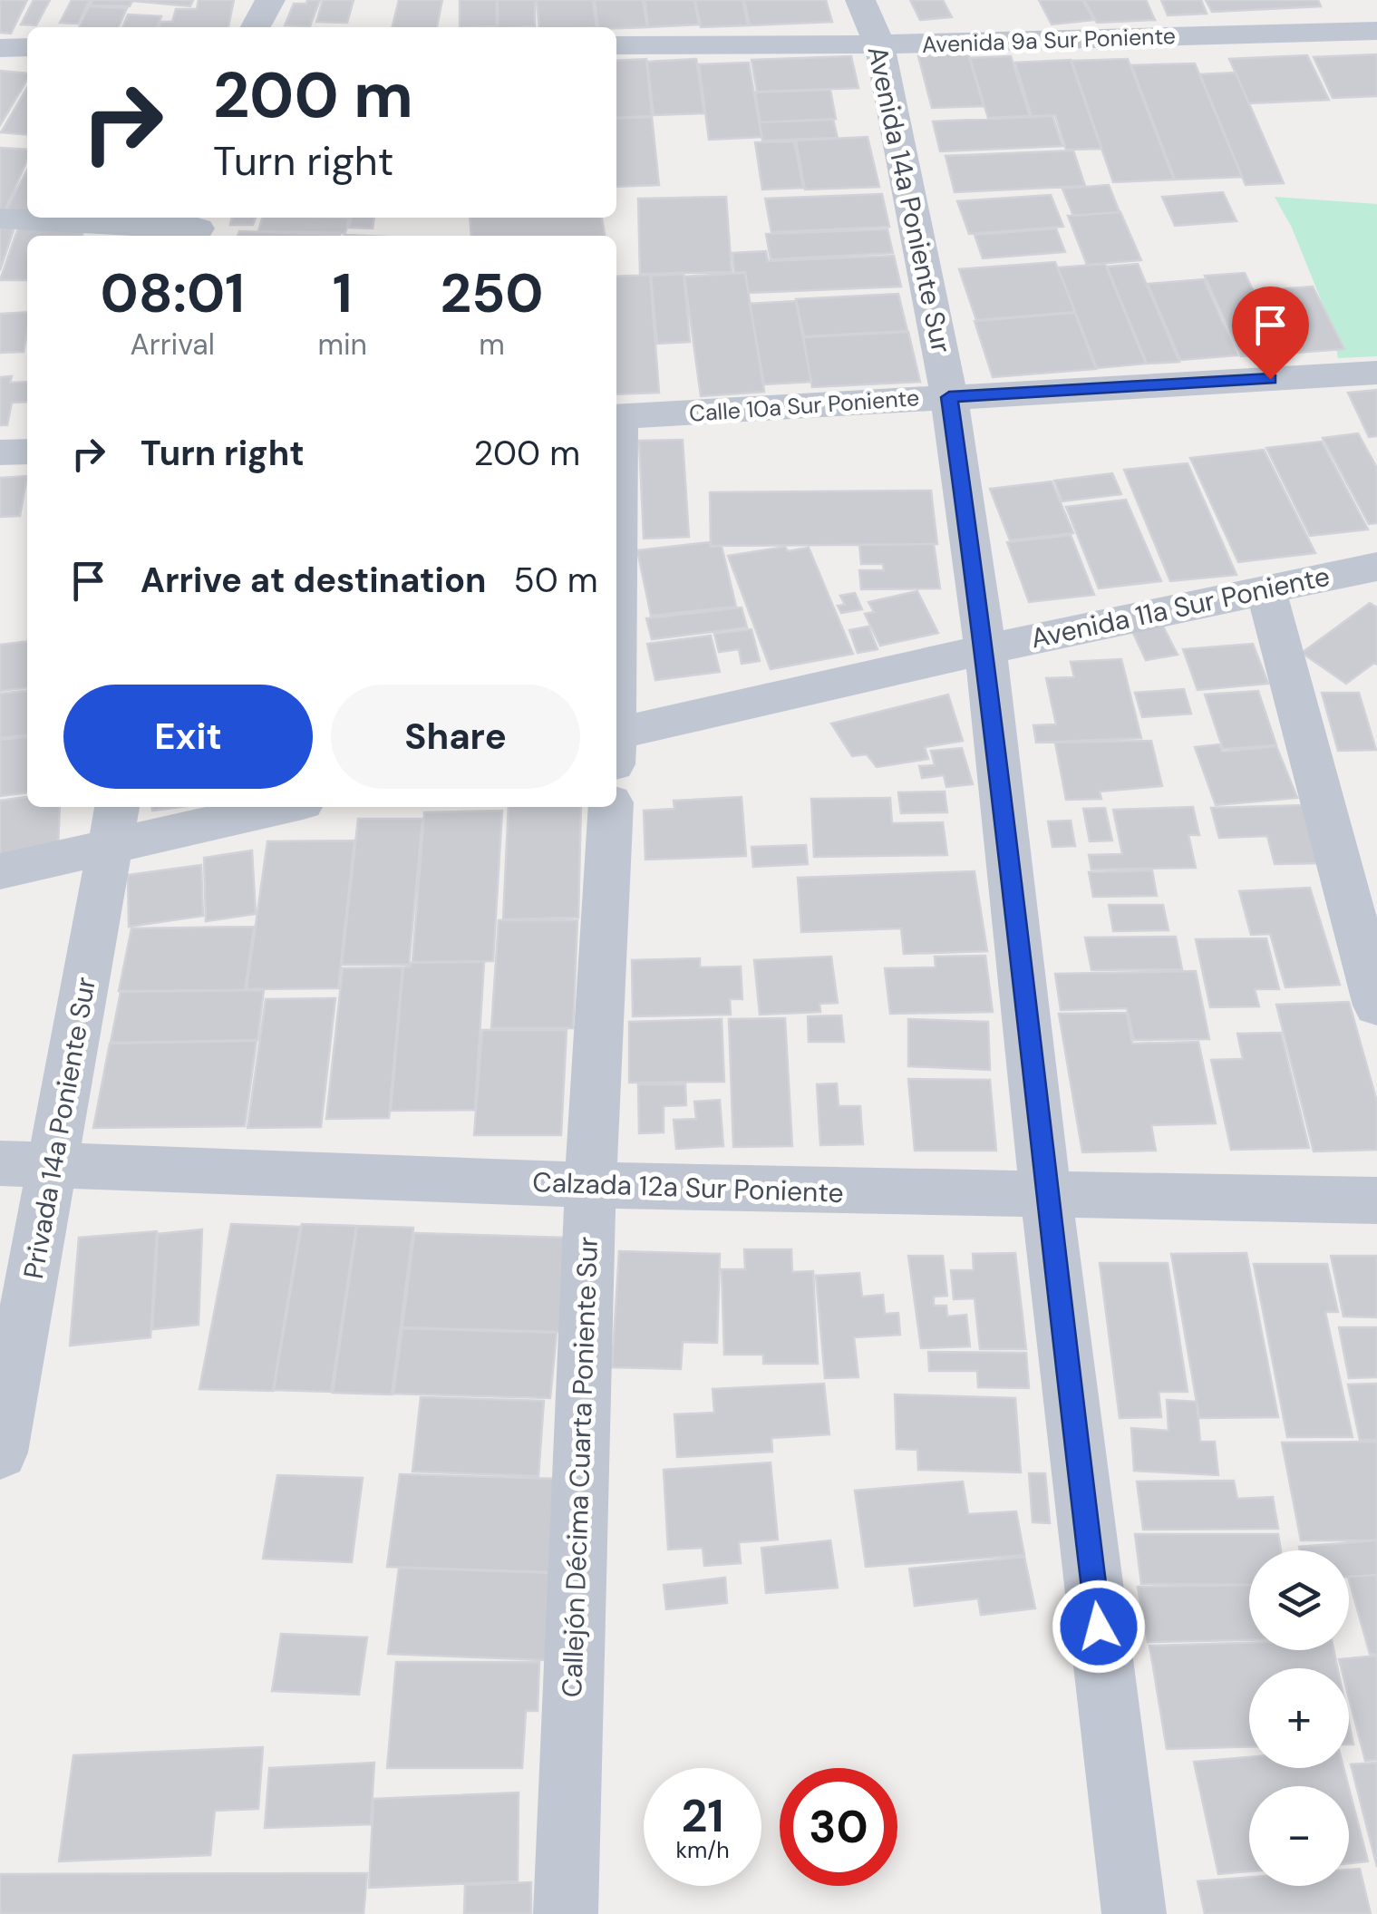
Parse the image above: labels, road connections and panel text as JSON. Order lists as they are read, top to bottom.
{
  "streets": {
    "street": [
      "Avenida 9a Sur Poniente",
      "Avenida 14a Poniente Sur",
      "Calle 10a Sur Poniente",
      "Avenida 11a Sur Poniente",
      "Privada 14a Poniente Sur",
      "Calzada 12a Sur Poniente",
      "Callejón Décima Cuarta Poniente Sur"
    ]
  },
  "crossings": [
    ["Avenida 9a Sur Poniente", "Avenida 14a Poniente Sur"],
    ["Avenida 14a Poniente Sur", "Calle 10a Sur Poniente"],
    ["Avenida 14a Poniente Sur", "Avenida 11a Sur Poniente"],
    ["Avenida 14a Poniente Sur", "Calzada 12a Sur Poniente"],
    ["Privada 14a Poniente Sur", "Calzada 12a Sur Poniente"],
    ["Calzada 12a Sur Poniente", "Callejón Décima Cuarta Poniente Sur"]
  ],
  "page": {
    "turn": ["200 m", "Turn right"],
    "eta": [
      "08:01",
      "Arrival",
      "1",
      "min",
      "250",
      "m"
    ],
    "list": [
      {
        "name": "Turn right",
        "value": "200 m"
      },
      {
        "name": "Arrive at destination",
        "value": "50 m"
      }
    ],
    "buttons": ["Exit", "Share"],
    "map_buttons": ["+", "−"],
    "speed": "21 km/h",
    "limit": "30"
  }
}
